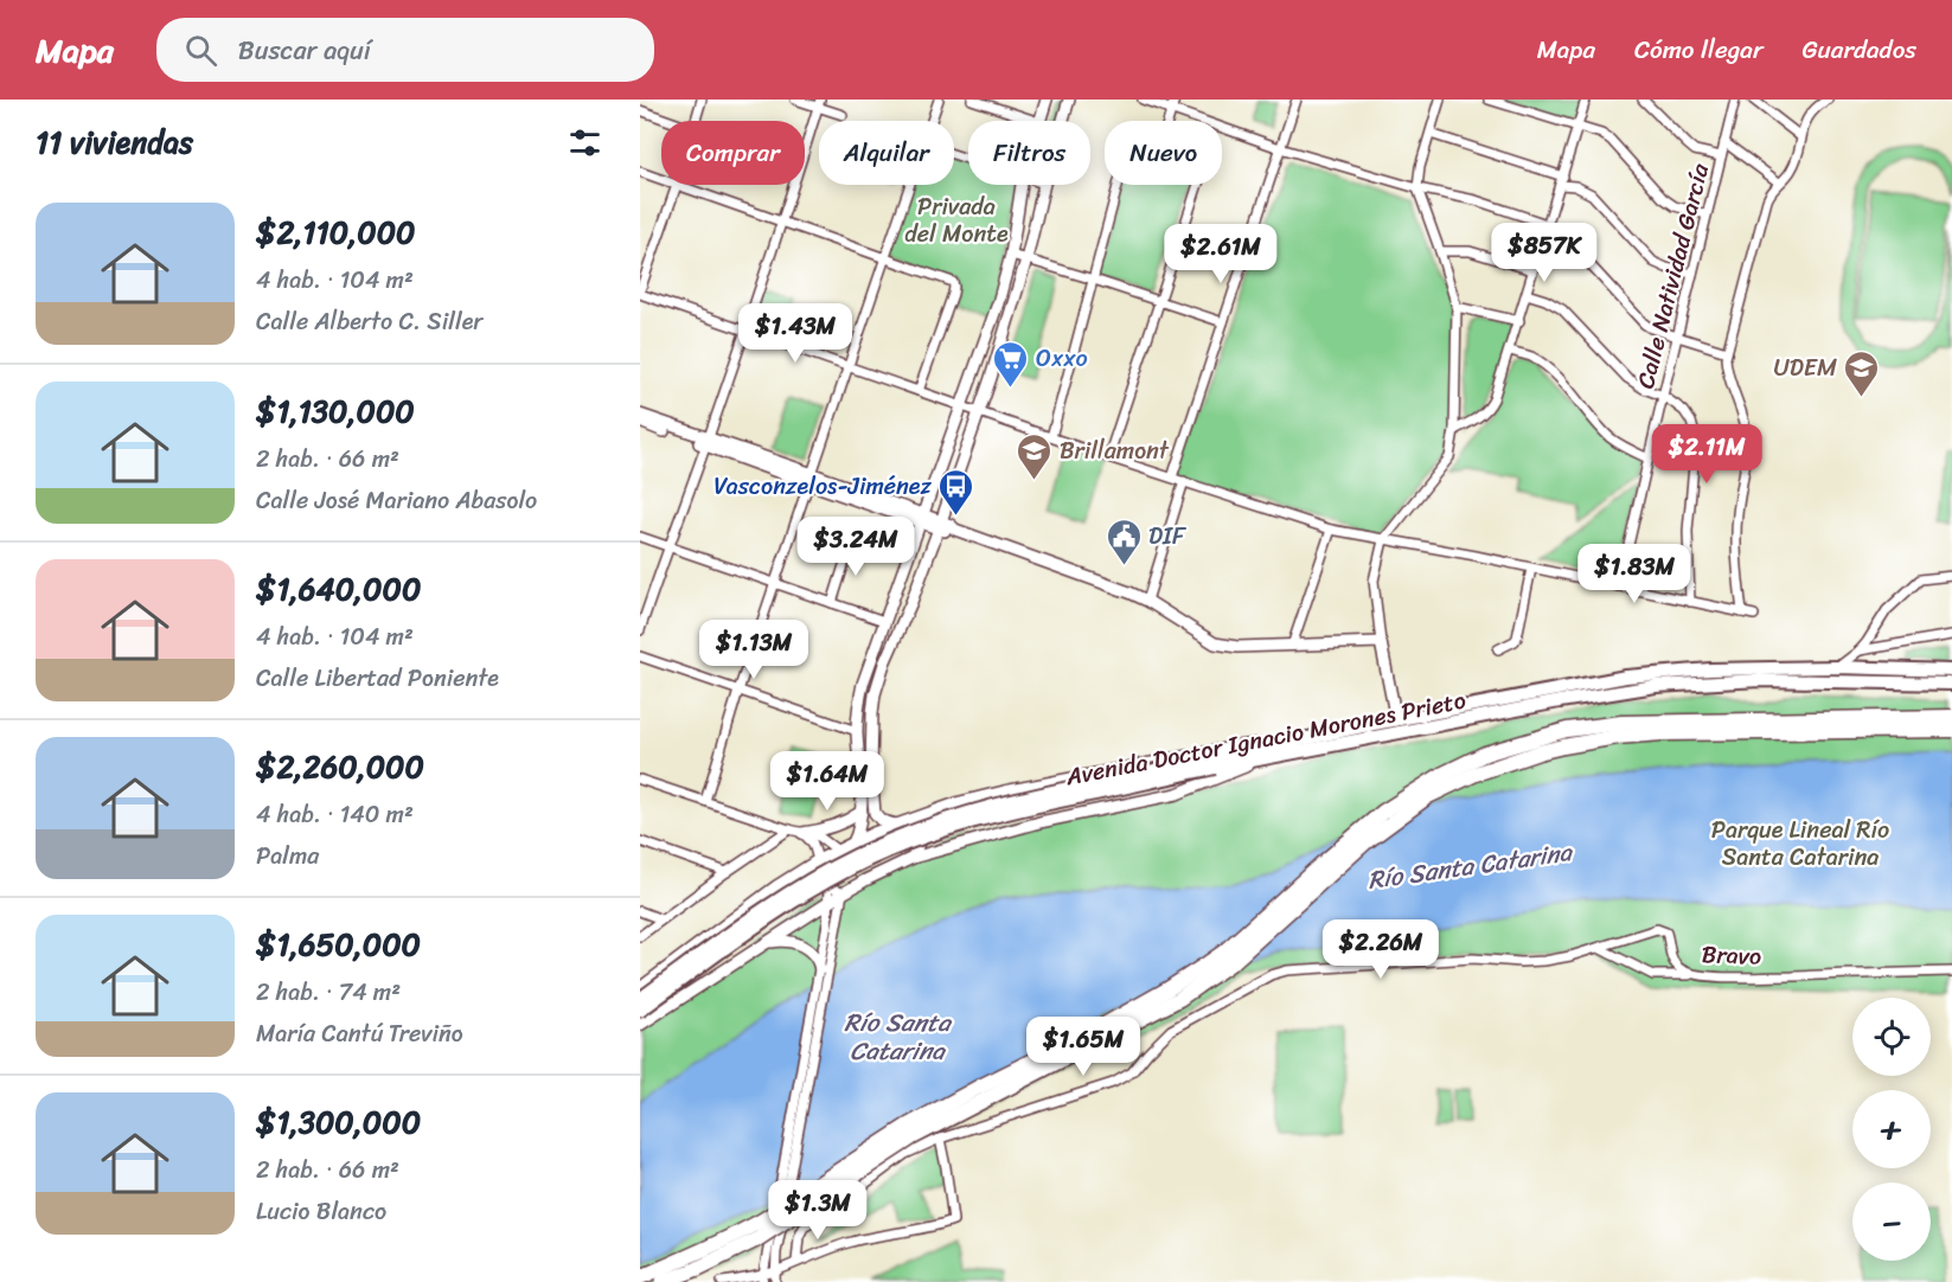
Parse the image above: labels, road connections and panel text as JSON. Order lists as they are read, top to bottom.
{
  "streets": {
    "main road": ["Avenida Doctor Ignacio Morones Prieto"],
    "street": ["Calle Natividad García", "Bravo"]
  },
  "water": ["Río Santa Catarina"],
  "parks": ["Privada del Monte", "Parque Lineal Río Santa Catarina"],
  "places": {
    "supermarket": ["Oxxo"],
    "school or university": ["UDEM", "Brillamont"],
    "bus stop": ["Vasconzelos-Jiménez"],
    "public building": ["DIF"]
  },
  "page": {
    "header": "Mapa",
    "search": "Buscar aquí",
    "nav": ["Mapa", "Cómo llegar", "Guardados"],
    "heading": "11 viviendas",
    "chip": [
      "Comprar",
      "Alquilar",
      "Filtros",
      "Nuevo"
    ],
    "list": [
      {
        "name": "$2,110,000",
        "note": "4 hab. · 104 m² · Calle Alberto C. Siller"
      },
      {
        "name": "$1,130,000",
        "note": "2 hab. · 66 m² · Calle José Mariano Abasolo"
      },
      {
        "name": "$1,640,000",
        "note": "4 hab. · 104 m² · Calle Libertad Poniente"
      },
      {
        "name": "$2,260,000",
        "note": "4 hab. · 140 m² · Palma"
      },
      {
        "name": "$1,650,000",
        "note": "2 hab. · 74 m² · María Cantú Treviño"
      },
      {
        "name": "$1,300,000",
        "note": "2 hab. · 66 m² · Lucio Blanco"
      }
    ],
    "price": [
      "$857K",
      "$2.61M",
      "$1.43M",
      "$2.11M",
      "$3.24M",
      "$1.83M",
      "$1.13M",
      "$1.64M",
      "$2.26M",
      "$1.65M",
      "$1.3M"
    ],
    "map_buttons": ["+", "−"]
  }
}
